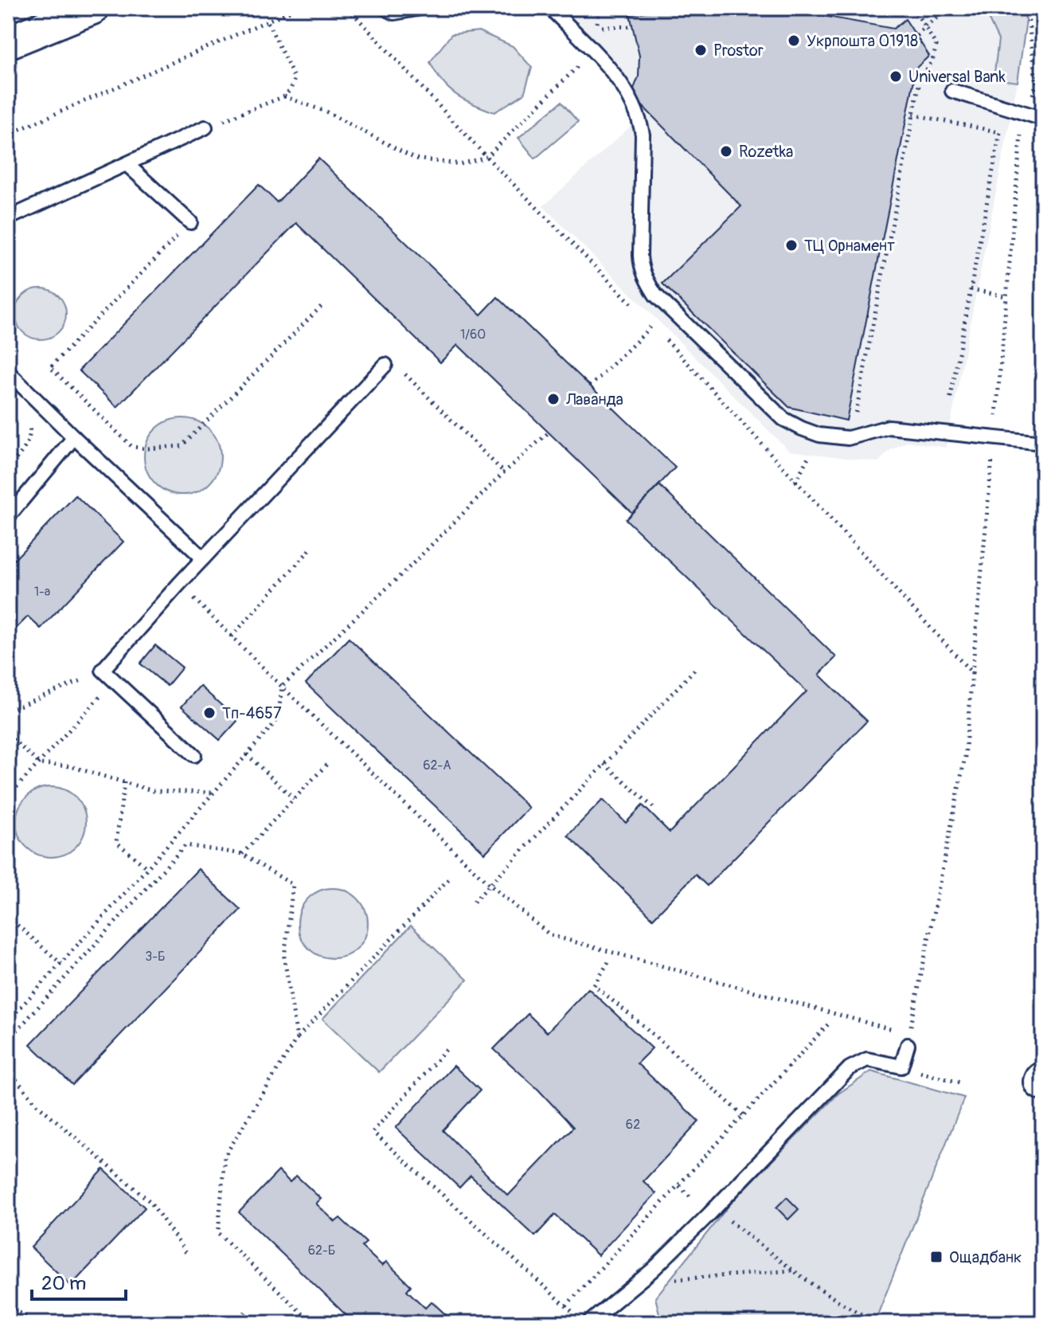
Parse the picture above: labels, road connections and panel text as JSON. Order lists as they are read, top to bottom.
{
  "places": {
    "other": [
      "Укрпошта 01918",
      "Prostor",
      "Universal Bank",
      "Rozetka",
      "ТЦ Орнамент",
      "Лаванда",
      "Тп-4657"
    ],
    "transit": ["Ощадбанк"]
  },
  "house_numbers": [
    "1/60",
    "1-а",
    "62-А",
    "3-Б",
    "62",
    "62-Б"
  ],
  "scale_bar": "20 m"
}
